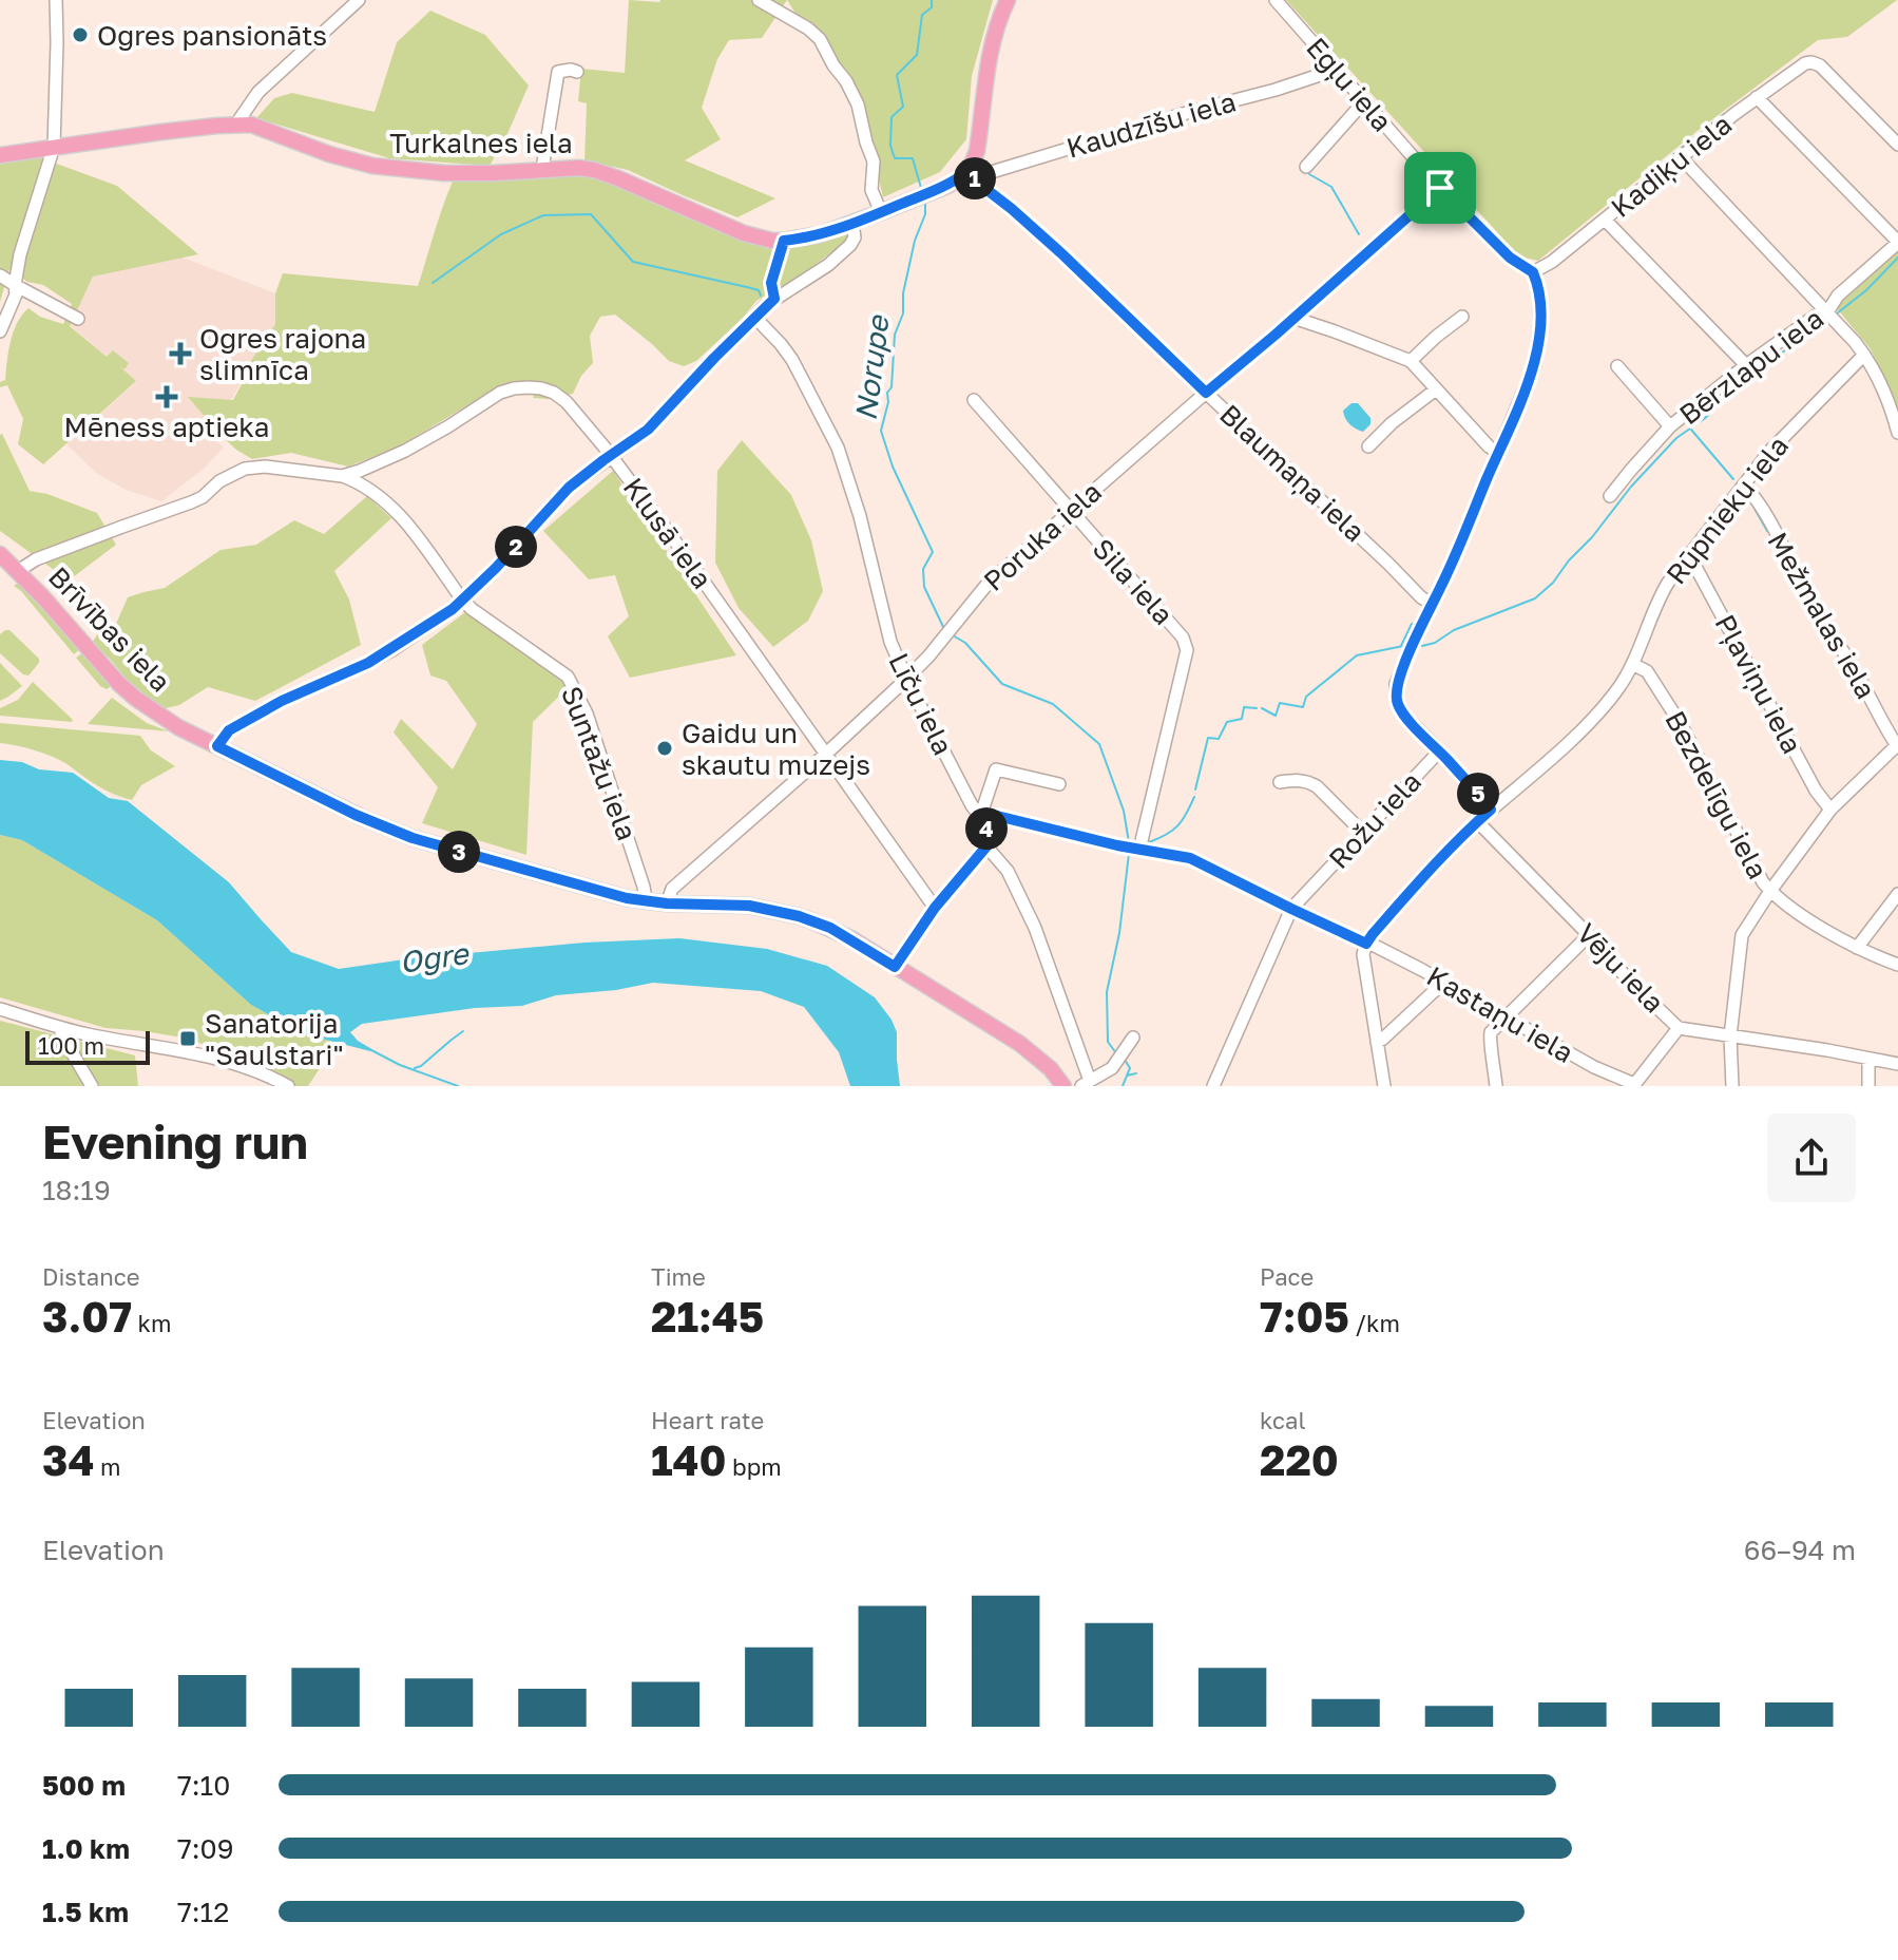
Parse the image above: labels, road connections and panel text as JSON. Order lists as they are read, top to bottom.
{
  "streets": {
    "main road": ["Turkalnes iela", "Brīvības iela"],
    "street": [
      "Egļu iela",
      "Kaudzīšu iela",
      "Kadiķu iela",
      "Bērzlapu iela",
      "Blaumaņa iela",
      "Rūpnieku iela",
      "Klusā iela",
      "Poruka iela",
      "Sila iela",
      "Mežmalas iela",
      "Pļaviņu iela",
      "Līču iela",
      "Suntažu iela",
      "Bezdelīgu iela",
      "Rožu iela",
      "Vēju iela",
      "Kastaņu iela"
    ]
  },
  "crossings": [
    ["Egļu iela", "Kaudzīšu iela"],
    ["Egļu iela", "Kadiķu iela"],
    ["Egļu iela", "Poruka iela"],
    ["Egļu iela", "Rožu iela"],
    ["Kaudzīšu iela", "Turkalnes iela"],
    ["Kaudzīšu iela", "Blaumaņa iela"],
    ["Turkalnes iela", "Blaumaņa iela"],
    ["Kadiķu iela", "Rožu iela"],
    ["Blaumaņa iela", "Poruka iela"],
    ["Blaumaņa iela", "Rožu iela"],
    ["Rūpnieku iela", "Mežmalas iela"],
    ["Rūpnieku iela", "Pļaviņu iela"],
    ["Rūpnieku iela", "Bezdelīgu iela"],
    ["Rūpnieku iela", "Vēju iela"],
    ["Rūpnieku iela", "Kastaņu iela"],
    ["Klusā iela", "Poruka iela"],
    ["Klusā iela", "Brīvības iela"],
    ["Klusā iela", "Suntažu iela"],
    ["Poruka iela", "Sila iela"],
    ["Poruka iela", "Brīvības iela"],
    ["Poruka iela", "Līču iela"],
    ["Sila iela", "Kastaņu iela"],
    ["Brīvības iela", "Suntažu iela"],
    ["Līču iela", "Kastaņu iela"],
    ["Rožu iela", "Kastaņu iela"]
  ],
  "water": ["Norupe", "Ogre"],
  "places": {
    "other": ["Ogres pansionāts", "Gaidu un skautu muzejs"],
    "health": ["Ogres rajona slimnīca", "Mēness aptieka"],
    "transit": ["Sanatorija \"Saulstari\""]
  },
  "scale_bar": "100 m",
  "page": {
    "pins": [
      "1",
      "2",
      "5",
      "4",
      "3"
    ],
    "scale": "100 m",
    "heading": ["Evening run", "18:19"],
    "stats": [
      ["Distance", "3.07 km"],
      ["Time", "21:45"],
      ["Pace", "7:05 /km"],
      ["Elevation", "34 m"],
      ["Heart rate", "140 bpm"],
      ["kcal", "220"]
    ],
    "chart": ["Elevation", "66–94 m"],
    "list": [
      {
        "name": "500 m",
        "note": "7:10"
      },
      {
        "name": "1.0 km",
        "note": "7:09"
      },
      {
        "name": "1.5 km",
        "note": "7:12"
      }
    ]
  }
}
